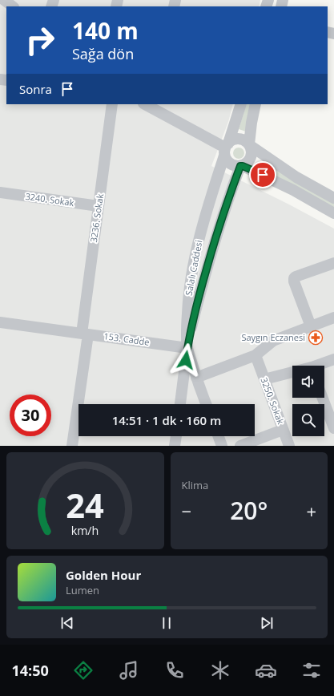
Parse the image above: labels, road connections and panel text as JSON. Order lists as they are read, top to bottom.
{
  "streets": {
    "street": [
      "3240. Sokak",
      "3236. Sokak",
      "Salalı Caddesi",
      "153. Cadde",
      "3250. Sokak"
    ]
  },
  "crossings": [
    ["3240. Sokak", "3236. Sokak"],
    ["3236. Sokak", "153. Cadde"],
    ["Salalı Caddesi", "153. Cadde"]
  ],
  "places": {
    "pharmacy": ["Saygın Eczanesi"]
  },
  "page": {
    "turn": ["140 m", "Sağa dön"],
    "then": "Sonra",
    "limit": "30",
    "trip": "14:51 · 1 dk · 160 m",
    "tile": "Klima",
    "heat": ["−", "20°", "+"],
    "song": ["Golden Hour", "Lumen"],
    "tabs": "14:50",
    "gauge": ["24", "km/h"]
  }
}
